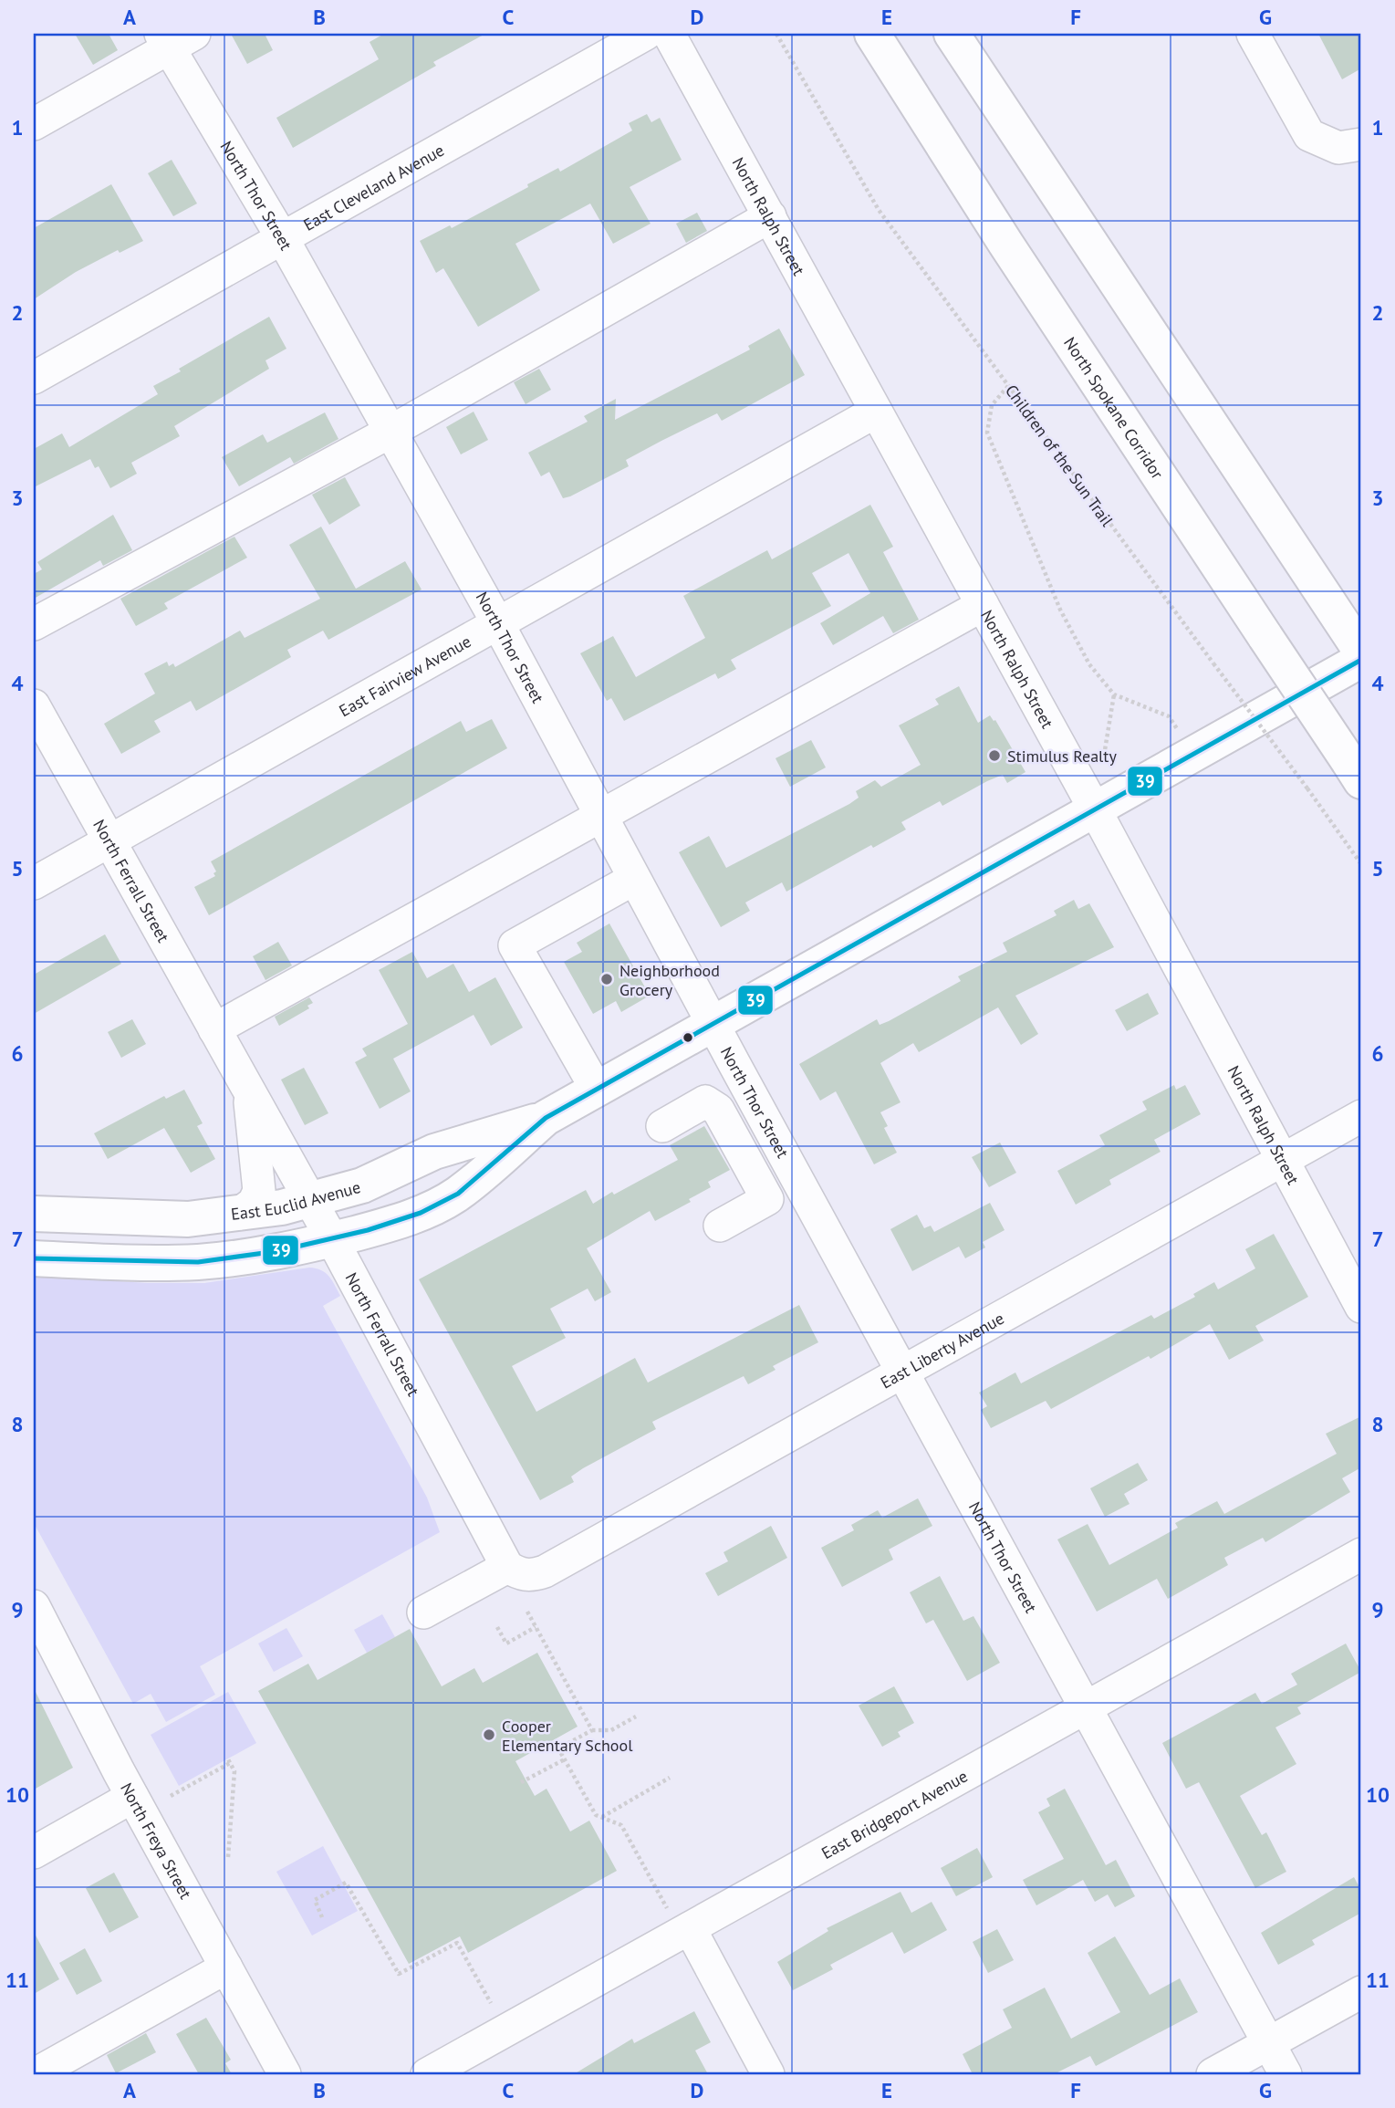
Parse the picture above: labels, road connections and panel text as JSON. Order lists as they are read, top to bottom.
{
  "streets": {
    "main road": ["North Spokane Corridor", "East Euclid Avenue"],
    "street": [
      "East Cleveland Avenue",
      "North Thor Street",
      "North Ralph Street",
      "East Fairview Avenue",
      "North Ferrall Street",
      "East Liberty Avenue",
      "East Bridgeport Avenue",
      "North Freya Street"
    ],
    "path": ["Children of the Sun Trail"]
  },
  "crossings": [
    ["East Cleveland Avenue", "North Thor Street"],
    ["North Thor Street", "East Fairview Avenue"],
    ["North Thor Street", "East Euclid Avenue"],
    ["North Thor Street", "East Liberty Avenue"],
    ["North Thor Street", "East Bridgeport Avenue"],
    ["North Ralph Street", "East Fairview Avenue"],
    ["North Ralph Street", "East Euclid Avenue"],
    ["North Ralph Street", "East Liberty Avenue"],
    ["East Fairview Avenue", "North Ferrall Street"],
    ["North Ferrall Street", "East Euclid Avenue"],
    ["North Ferrall Street", "East Liberty Avenue"]
  ],
  "places": ["Stimulus Realty", "Neighborhood Grocery", "Cooper Elementary School"],
  "lines": ["transit line 39"],
  "grid": {
    "columns": [
      "A",
      "B",
      "C",
      "D",
      "E",
      "F",
      "G"
    ],
    "rows": [
      "1",
      "2",
      "3",
      "4",
      "5",
      "6",
      "7",
      "8",
      "9",
      "10",
      "11"
    ]
  }
}
